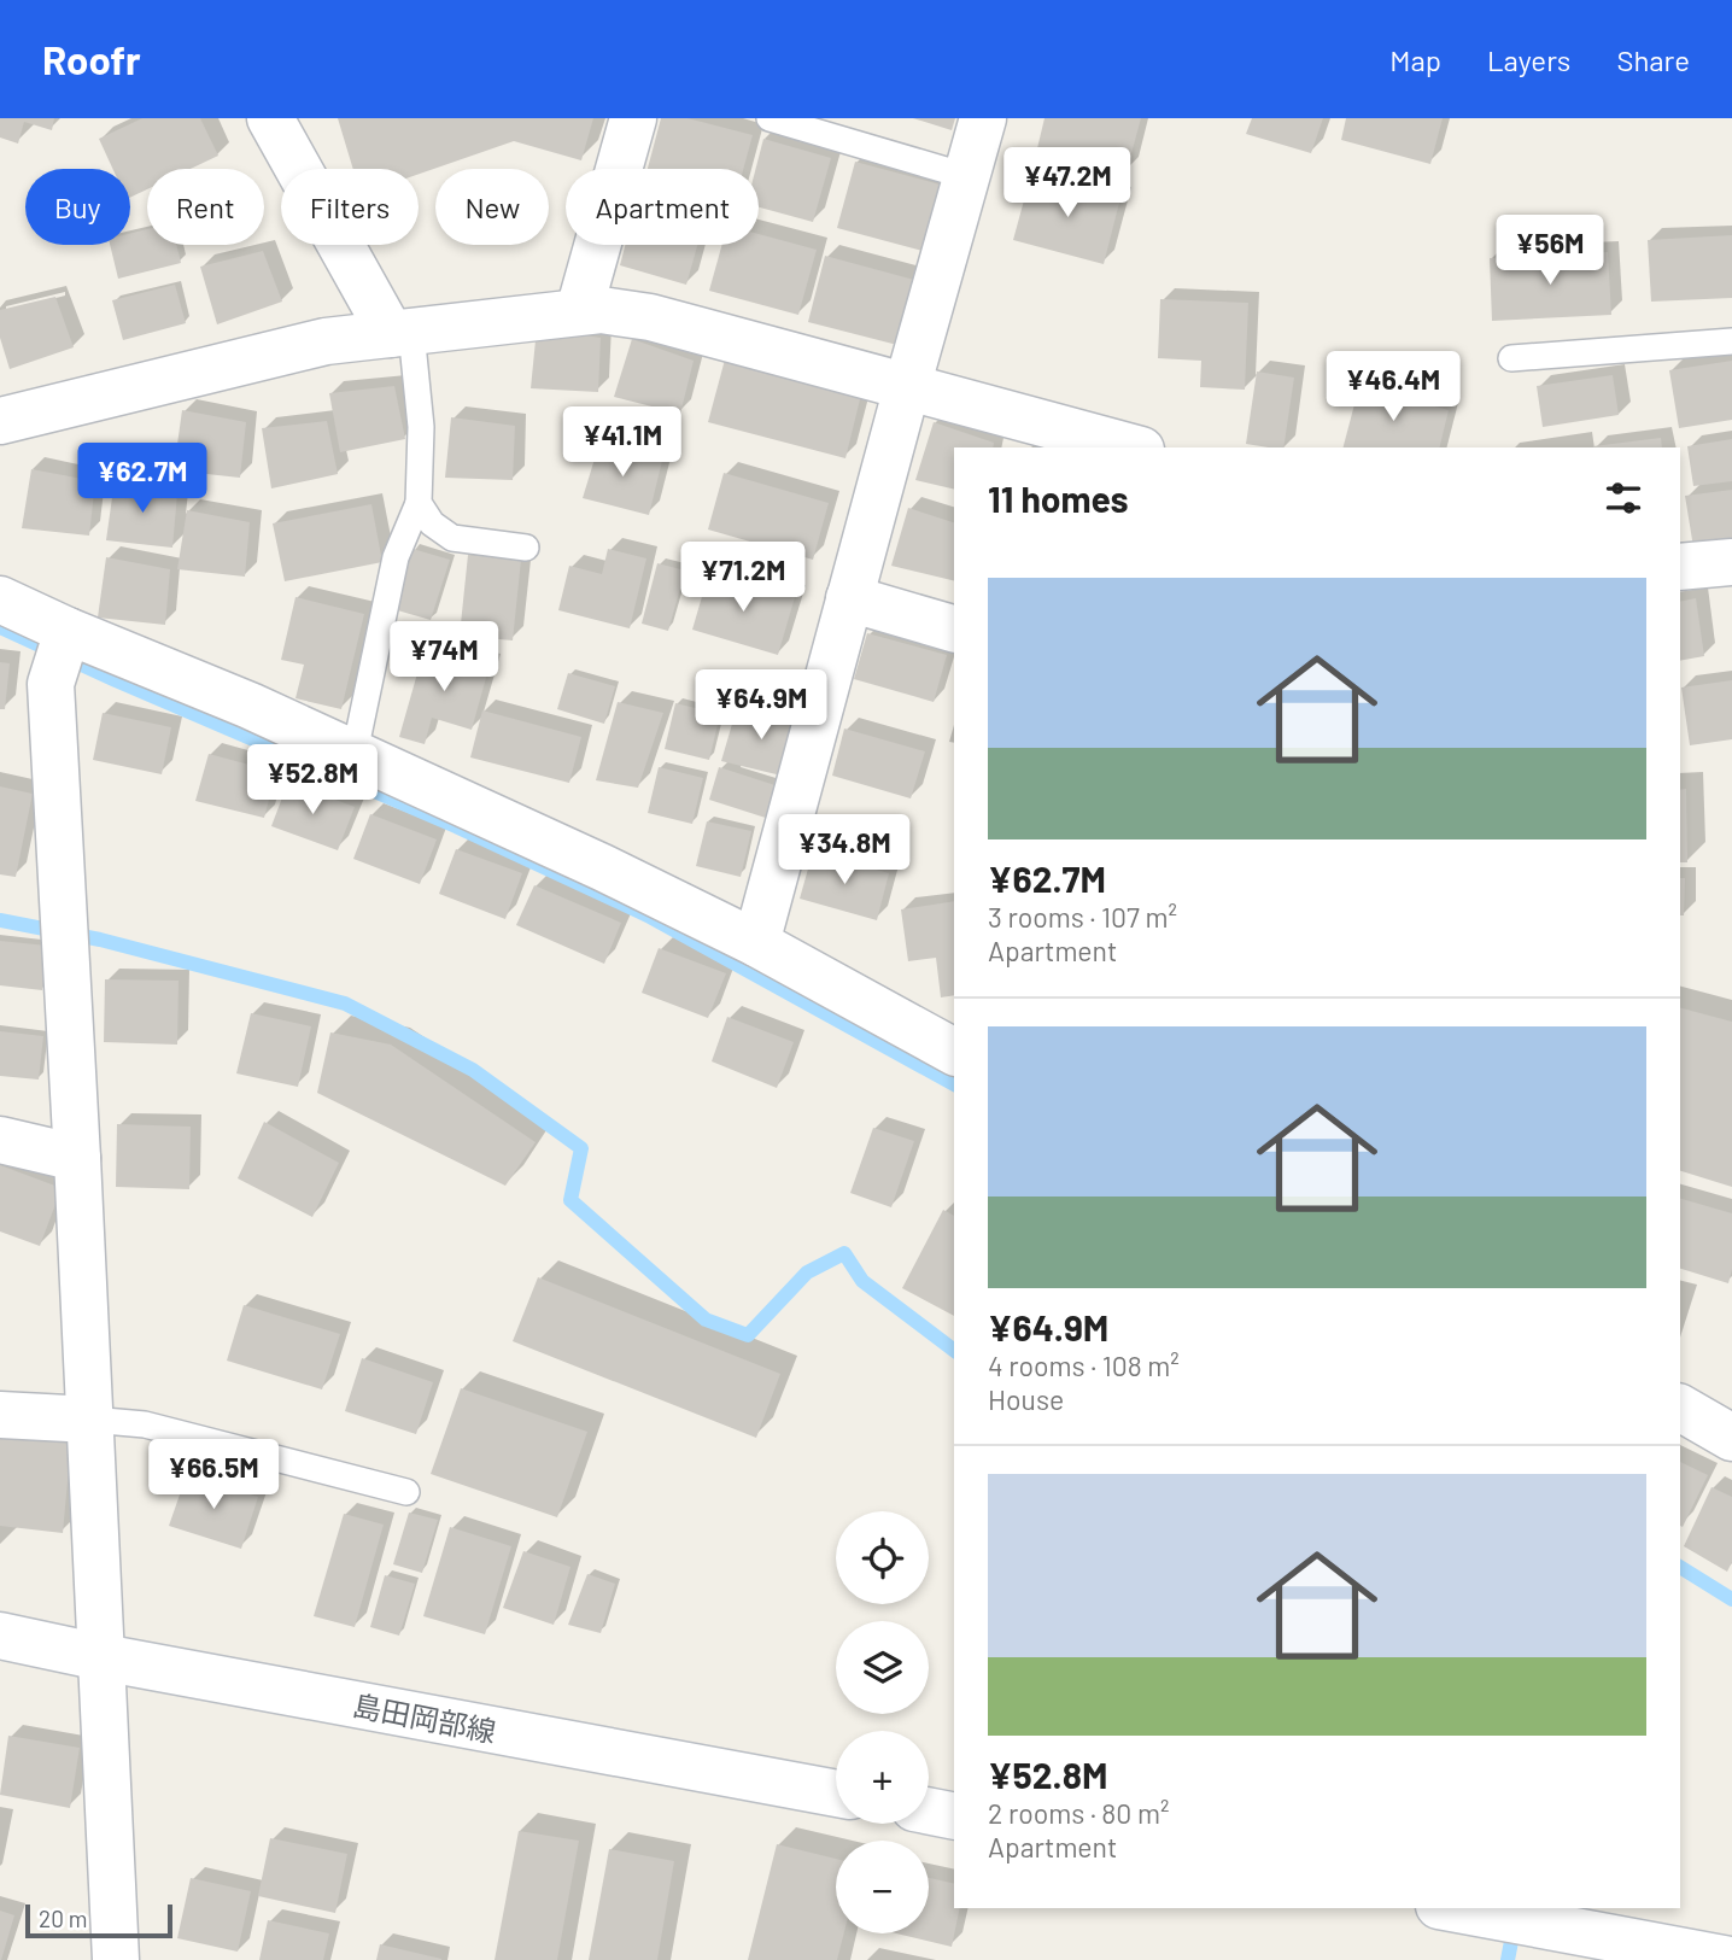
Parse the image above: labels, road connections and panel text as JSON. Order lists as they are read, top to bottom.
{
  "streets": {
    "street": ["島田岡部線"]
  },
  "scale_bar": "20 m",
  "page": {
    "header": "Roofr",
    "nav": ["Map", "Layers", "Share"],
    "price": [
      "¥47.2M",
      "¥56M",
      "¥46.4M",
      "¥41.1M",
      "¥62.7M",
      "¥71.2M",
      "¥74M",
      "¥64.9M",
      "¥52.8M",
      "¥34.8M",
      "¥66.5M"
    ],
    "chip": [
      "Buy",
      "Rent",
      "Filters",
      "New",
      "Apartment"
    ],
    "heading": "11 homes",
    "list": [
      {
        "name": "¥62.7M",
        "note": "3 rooms · 107 m² · Apartment"
      },
      {
        "name": "¥64.9M",
        "note": "4 rooms · 108 m² · House"
      },
      {
        "name": "¥52.8M",
        "note": "2 rooms · 80 m² · Apartment"
      }
    ],
    "map_buttons": ["+", "−"],
    "scale": "20 m"
  }
}
